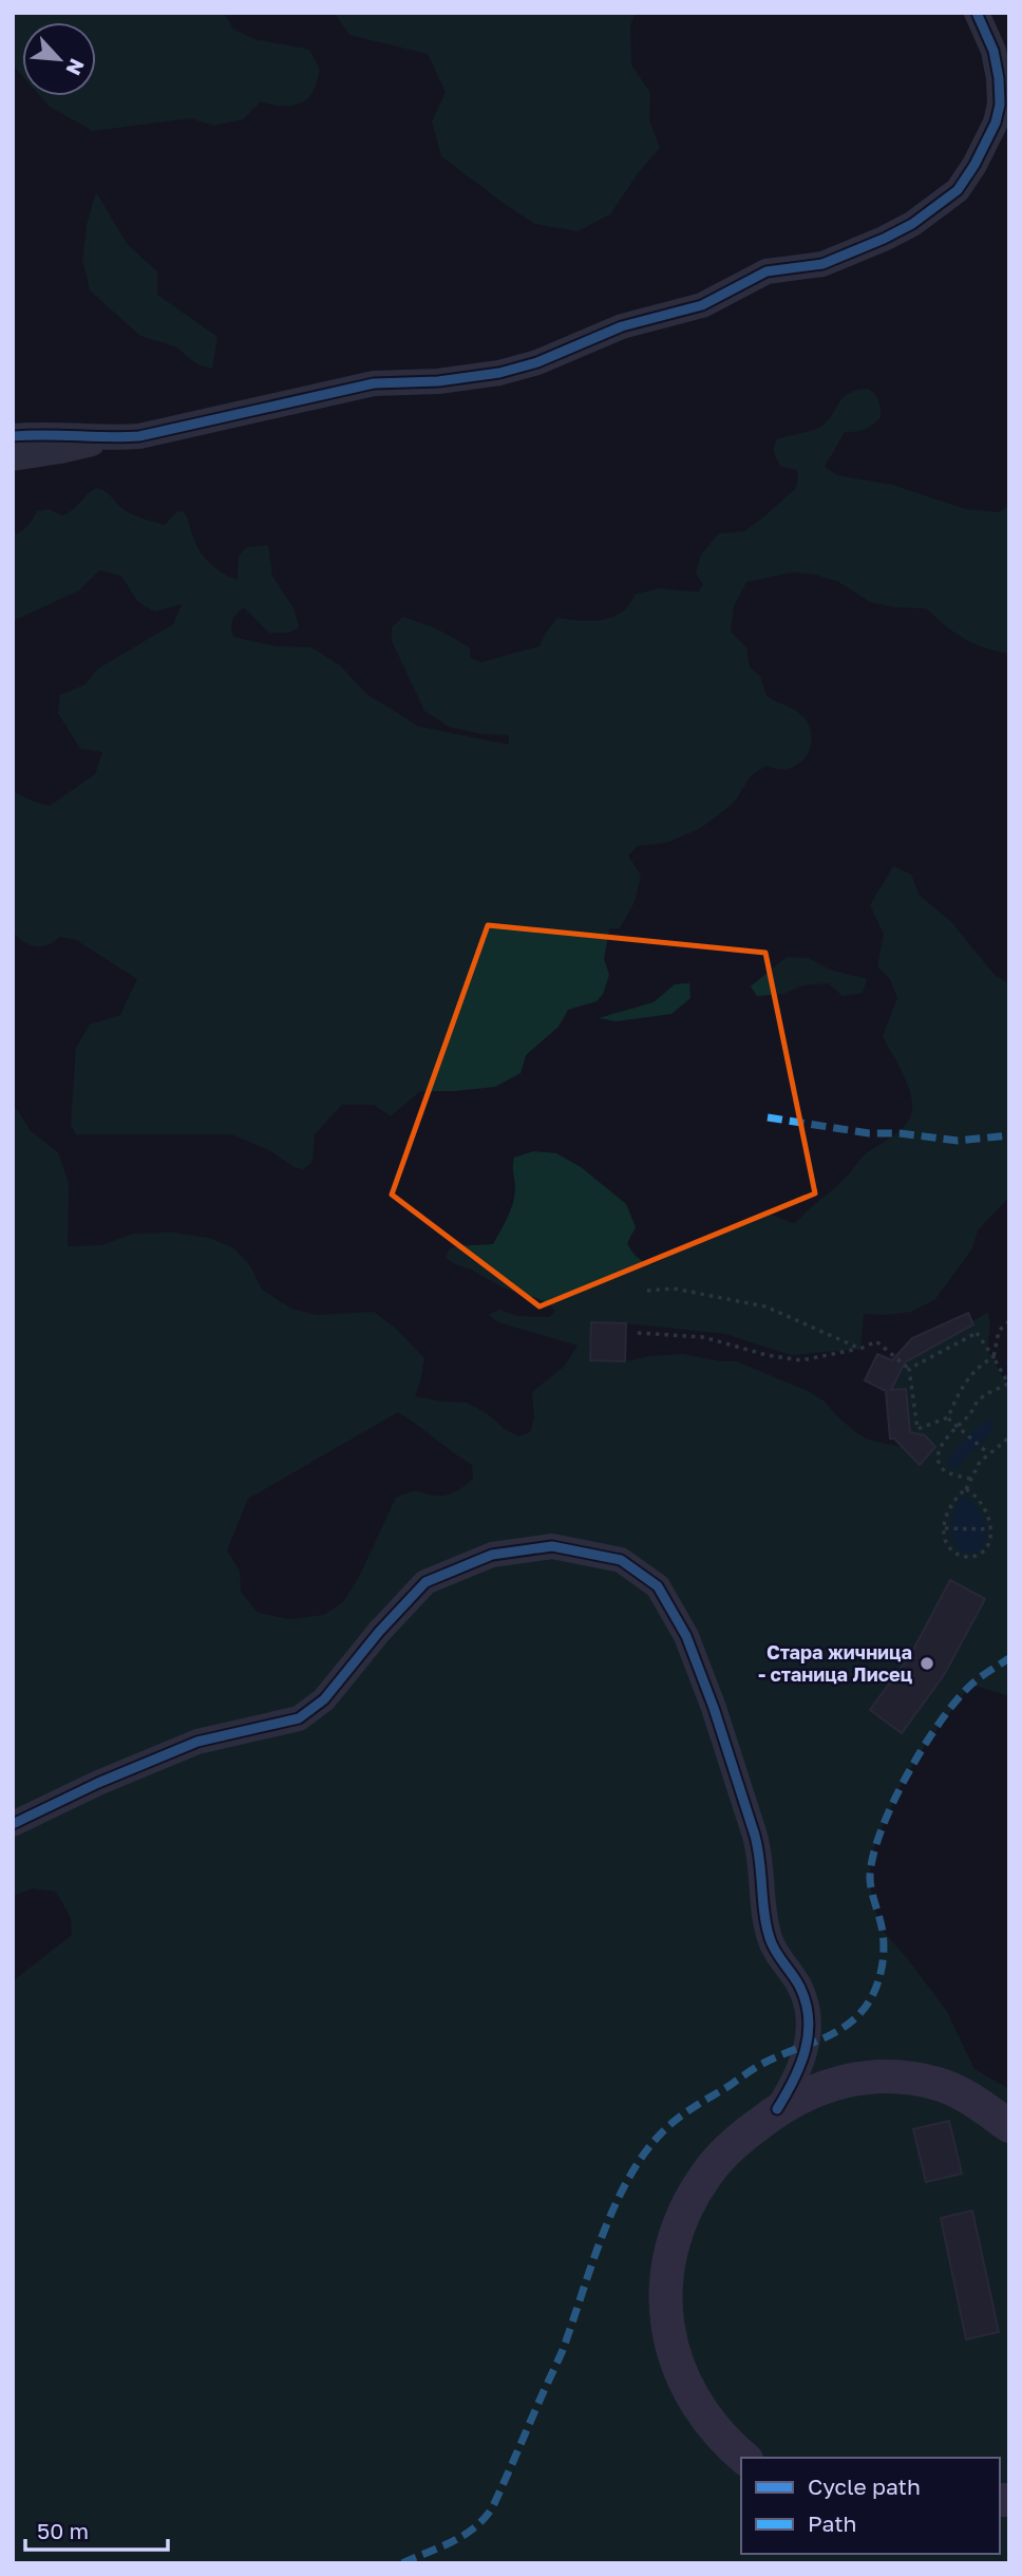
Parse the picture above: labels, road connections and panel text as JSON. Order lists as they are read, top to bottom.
{
  "places": ["Стара жичница - станица Лисец"],
  "legend": ["Cycle path", "Path"],
  "scale_bar": "50 m",
  "north": "bottom right"
}
